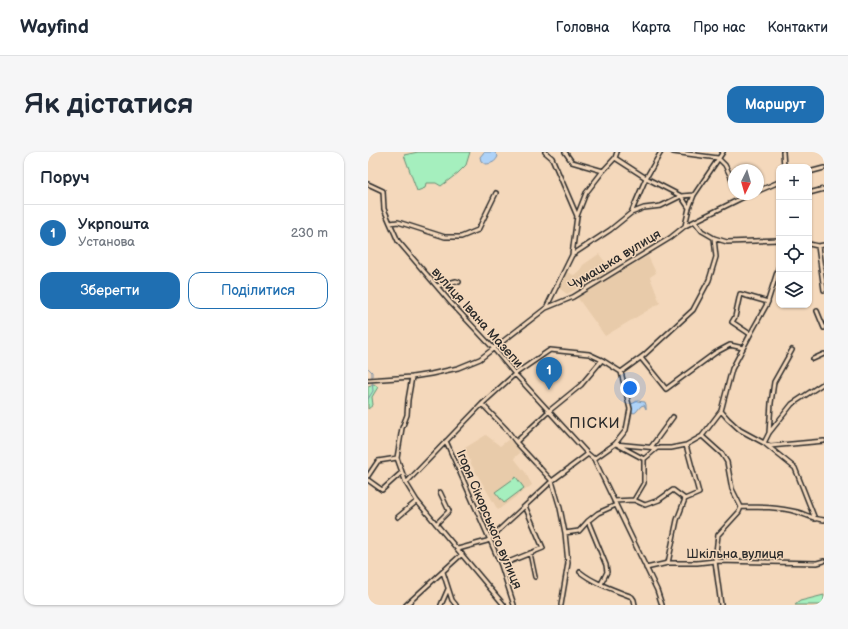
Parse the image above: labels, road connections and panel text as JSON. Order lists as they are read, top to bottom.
{
  "streets": {
    "street": [
      "Чумацька вулиця",
      "вулиця Івана Мазепи",
      "Ігоря Сікорського вулиця",
      "Шкільна вулиця"
    ]
  },
  "crossings": [
    ["Чумацька вулиця", "вулиця Івана Мазепи"],
    ["вулиця Івана Мазепи", "Шкільна вулиця"]
  ],
  "districts": ["ПІСКИ"],
  "north": "bottom",
  "page": {
    "header": "Wayfind",
    "nav": [
      "Головна",
      "Карта",
      "Про нас",
      "Контакти"
    ],
    "buttons": [
      "Маршрут",
      ["Зберегти", "Поділитися"]
    ],
    "title": "Як дістатися",
    "heading": "Поруч",
    "map_buttons": ["+", "−"],
    "list": [
      {
        "mark": "1",
        "name": "Укрпошта",
        "note": "Установа",
        "value": "230 m"
      }
    ],
    "pins": "1"
  }
}
